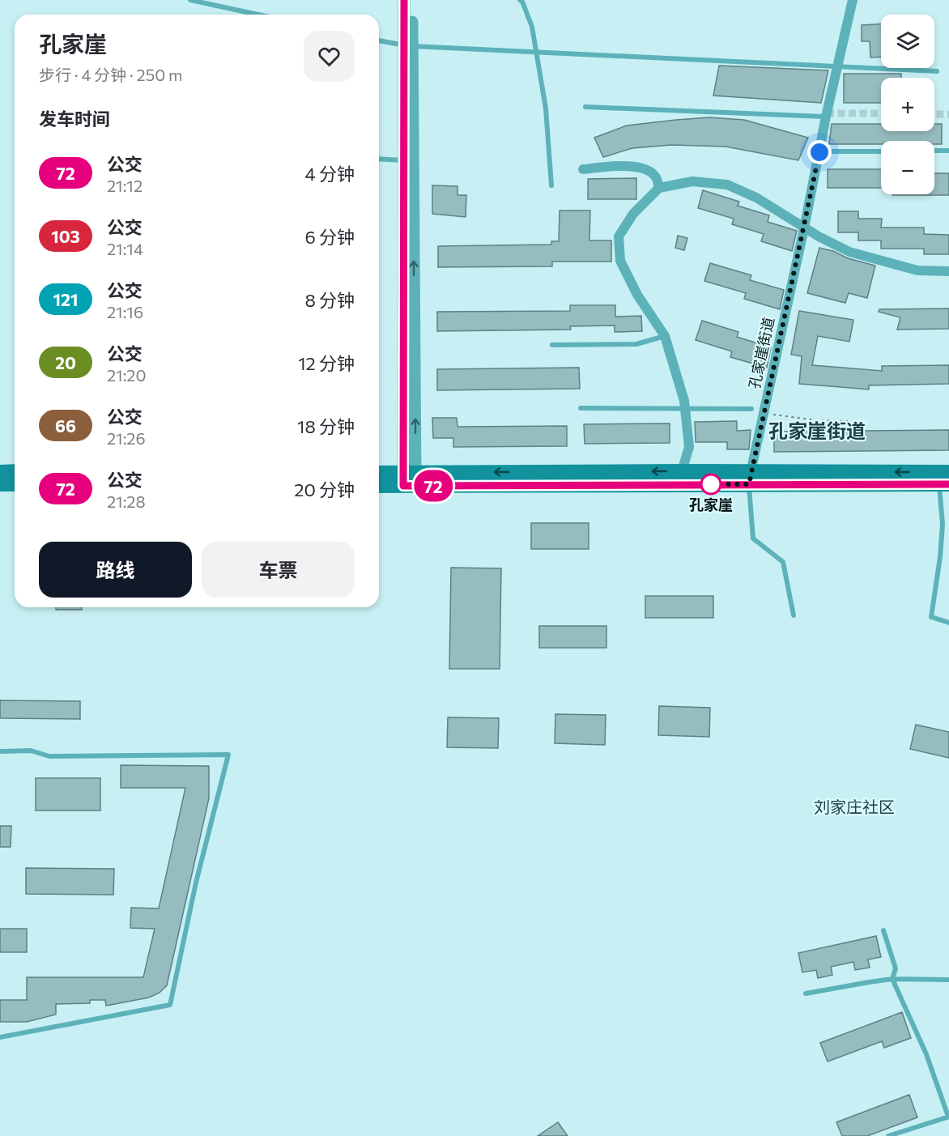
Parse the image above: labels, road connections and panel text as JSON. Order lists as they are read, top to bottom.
{
  "streets": {
    "street": ["孔家崖街道"]
  },
  "districts": ["孔家崖街道", "刘家庄社区"],
  "places": ["孔家崖"],
  "lines": ["bus line 72"],
  "page": {
    "on_map": "72",
    "map_buttons": ["+", "−"],
    "heading": [
      ["孔家崖", "步行 · 4 分钟 · 250 m"],
      "发车时间"
    ],
    "list": [
      {
        "mark": "72",
        "name": "公交",
        "note": "21:12",
        "value": "4 分钟"
      },
      {
        "mark": "103",
        "name": "公交",
        "note": "21:14",
        "value": "6 分钟"
      },
      {
        "mark": "121",
        "name": "公交",
        "note": "21:16",
        "value": "8 分钟"
      },
      {
        "mark": "20",
        "name": "公交",
        "note": "21:20",
        "value": "12 分钟"
      },
      {
        "mark": "66",
        "name": "公交",
        "note": "21:26",
        "value": "18 分钟"
      },
      {
        "mark": "72",
        "name": "公交",
        "note": "21:28",
        "value": "20 分钟"
      }
    ],
    "buttons": ["路线", "车票"]
  }
}
